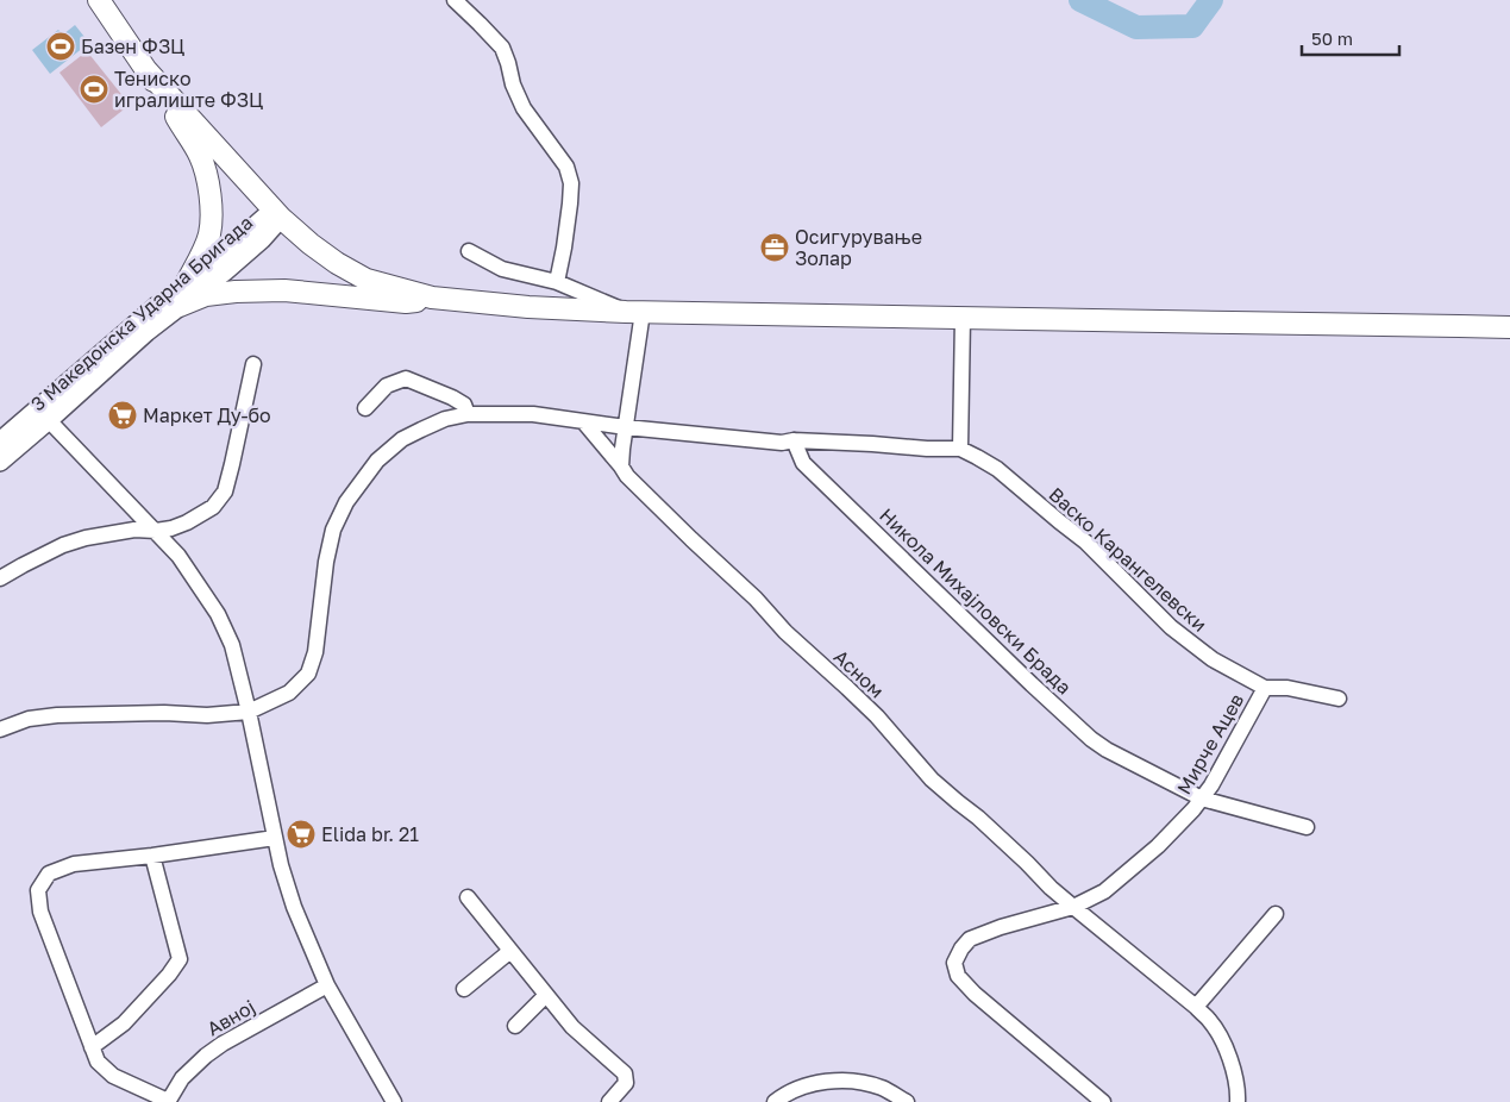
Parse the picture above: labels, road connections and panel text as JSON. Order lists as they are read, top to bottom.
{
  "streets": {
    "street": [
      "3 Македонска Ударна Бригада",
      "Васко Карангелевски",
      "Никола Михајловски Брада",
      "Асном",
      "Мирче Ацев",
      "Авној"
    ]
  },
  "crossings": [
    ["Васко Карангелевски", "Никола Михајловски Брада"],
    ["Васко Карангелевски", "Мирче Ацев"],
    ["Никола Михајловски Брада", "Мирче Ацев"],
    ["Асном", "Мирче Ацев"]
  ],
  "places": {
    "sports": ["Базен ФЗЦ", "Тениско игралиште ФЗЦ"],
    "office": ["Осигурување Золар"],
    "supermarket": ["Маркет Ду-бо", "Elida br. 21"]
  },
  "scale_bar": "50 m"
}
